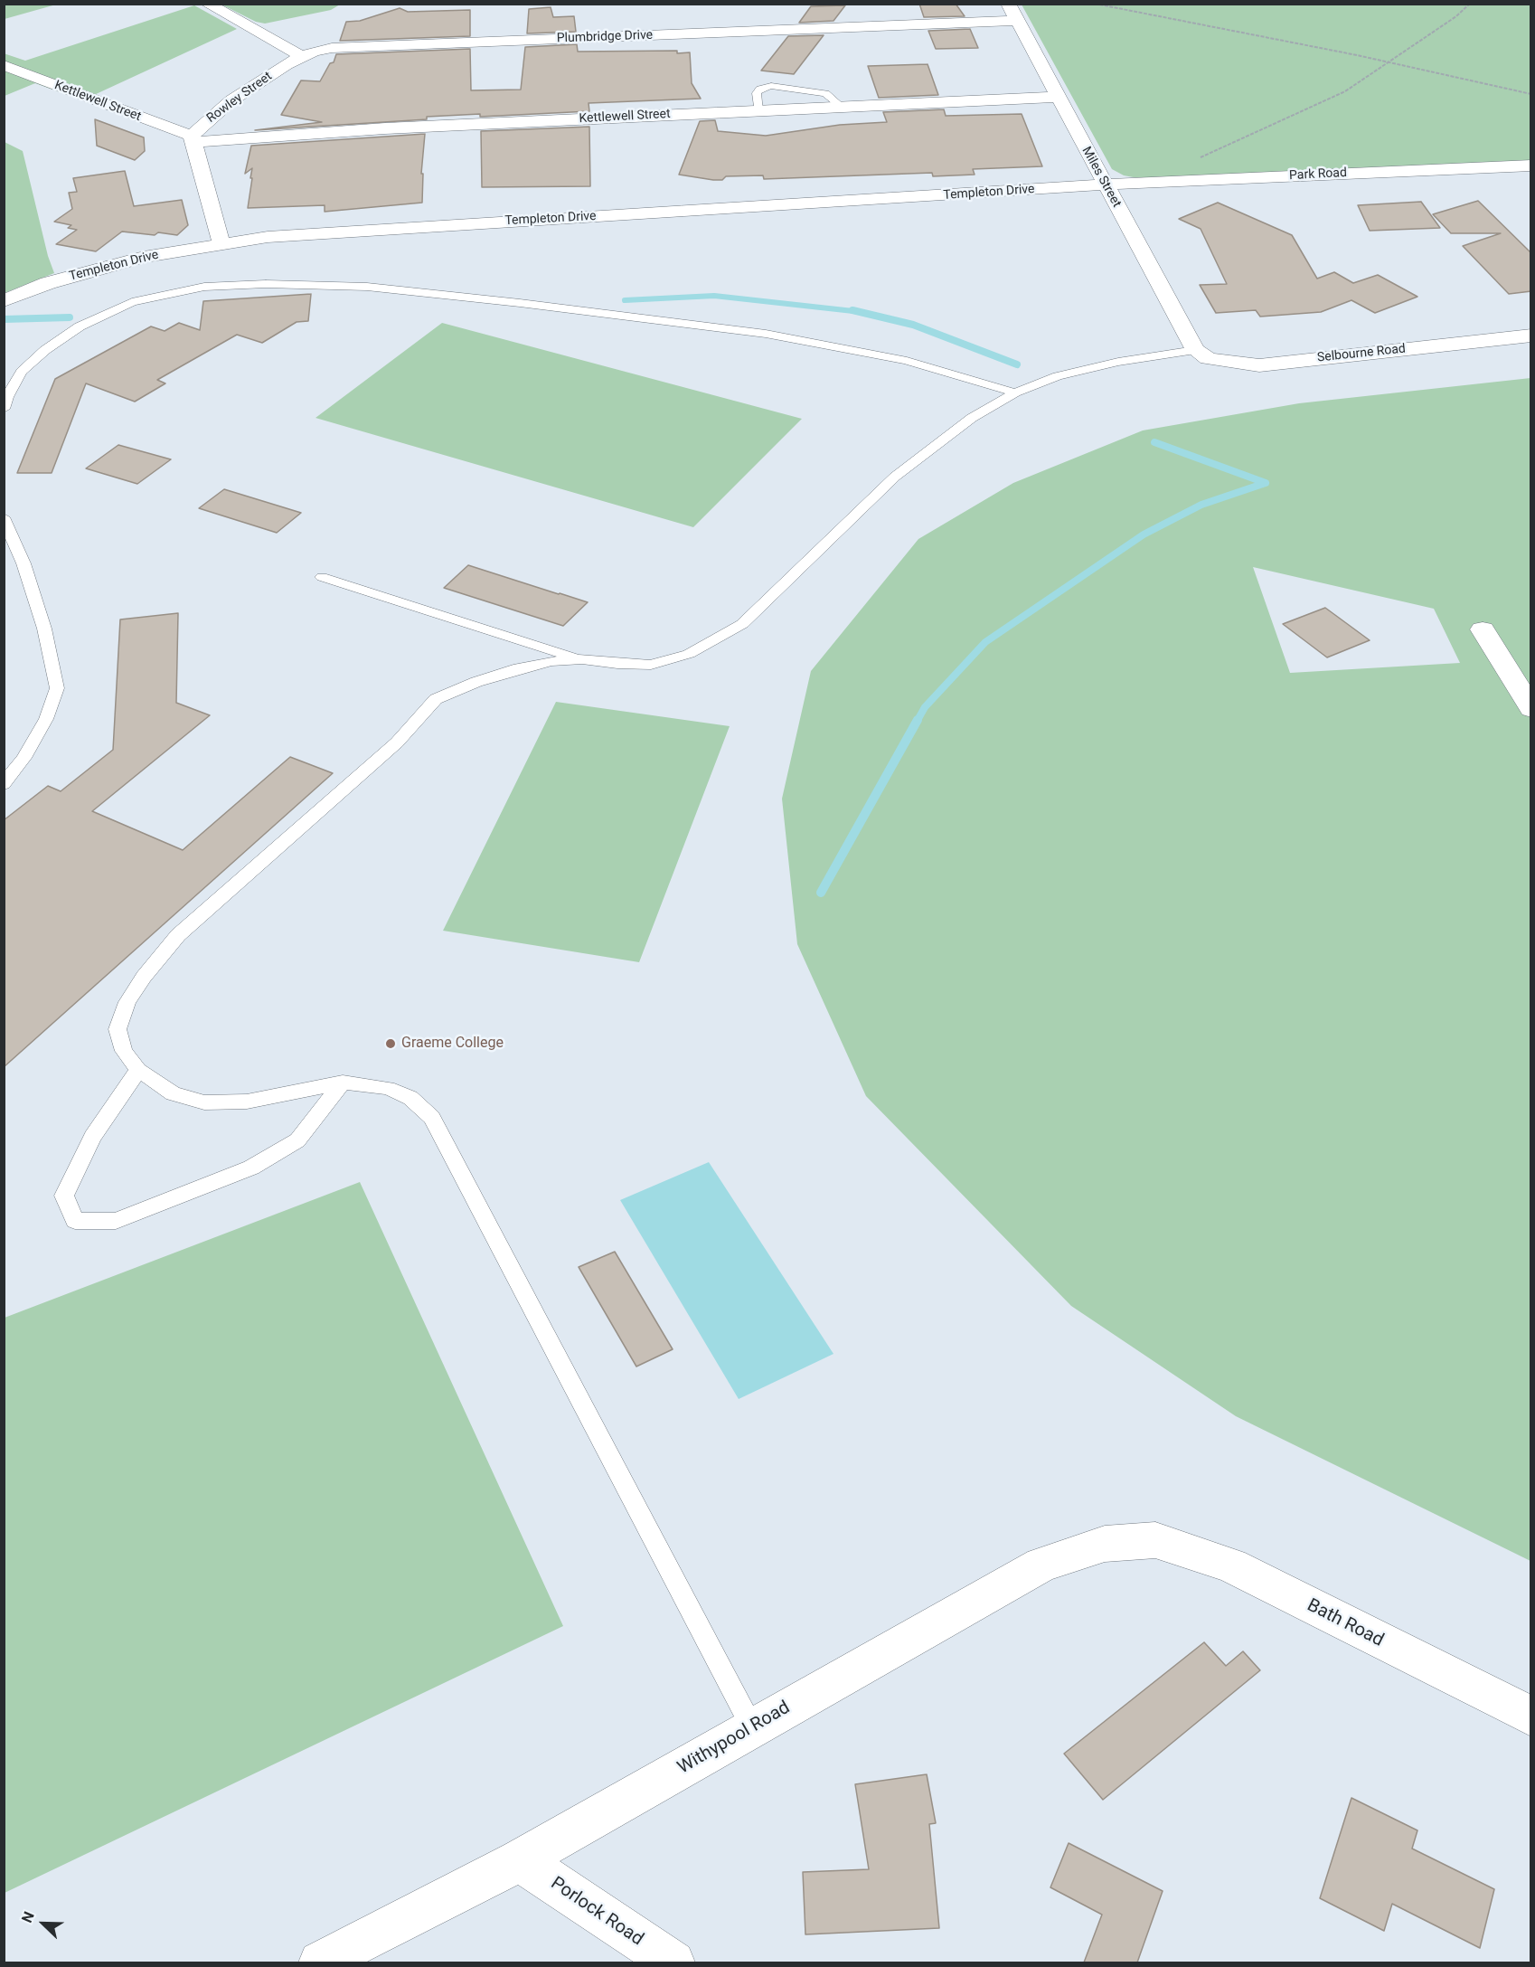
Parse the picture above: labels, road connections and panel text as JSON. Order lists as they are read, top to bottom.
{
  "streets": {
    "street": [
      "Plumbridge Drive",
      "Rowley Street",
      "Kettlewell Street",
      "Park Road",
      "Miles Street",
      "Templeton Drive",
      "Selbourne Road",
      "Bath Road",
      "Withypool Road",
      "Porlock Road"
    ]
  },
  "crossings": [
    ["Plumbridge Drive", "Rowley Street"],
    ["Plumbridge Drive", "Miles Street"],
    ["Rowley Street", "Kettlewell Street"],
    ["Kettlewell Street", "Miles Street"],
    ["Park Road", "Miles Street"],
    ["Park Road", "Templeton Drive"],
    ["Miles Street", "Templeton Drive"],
    ["Miles Street", "Selbourne Road"],
    ["Bath Road", "Withypool Road"],
    ["Withypool Road", "Porlock Road"]
  ],
  "places": ["Graeme College"],
  "north": "top left"
}
